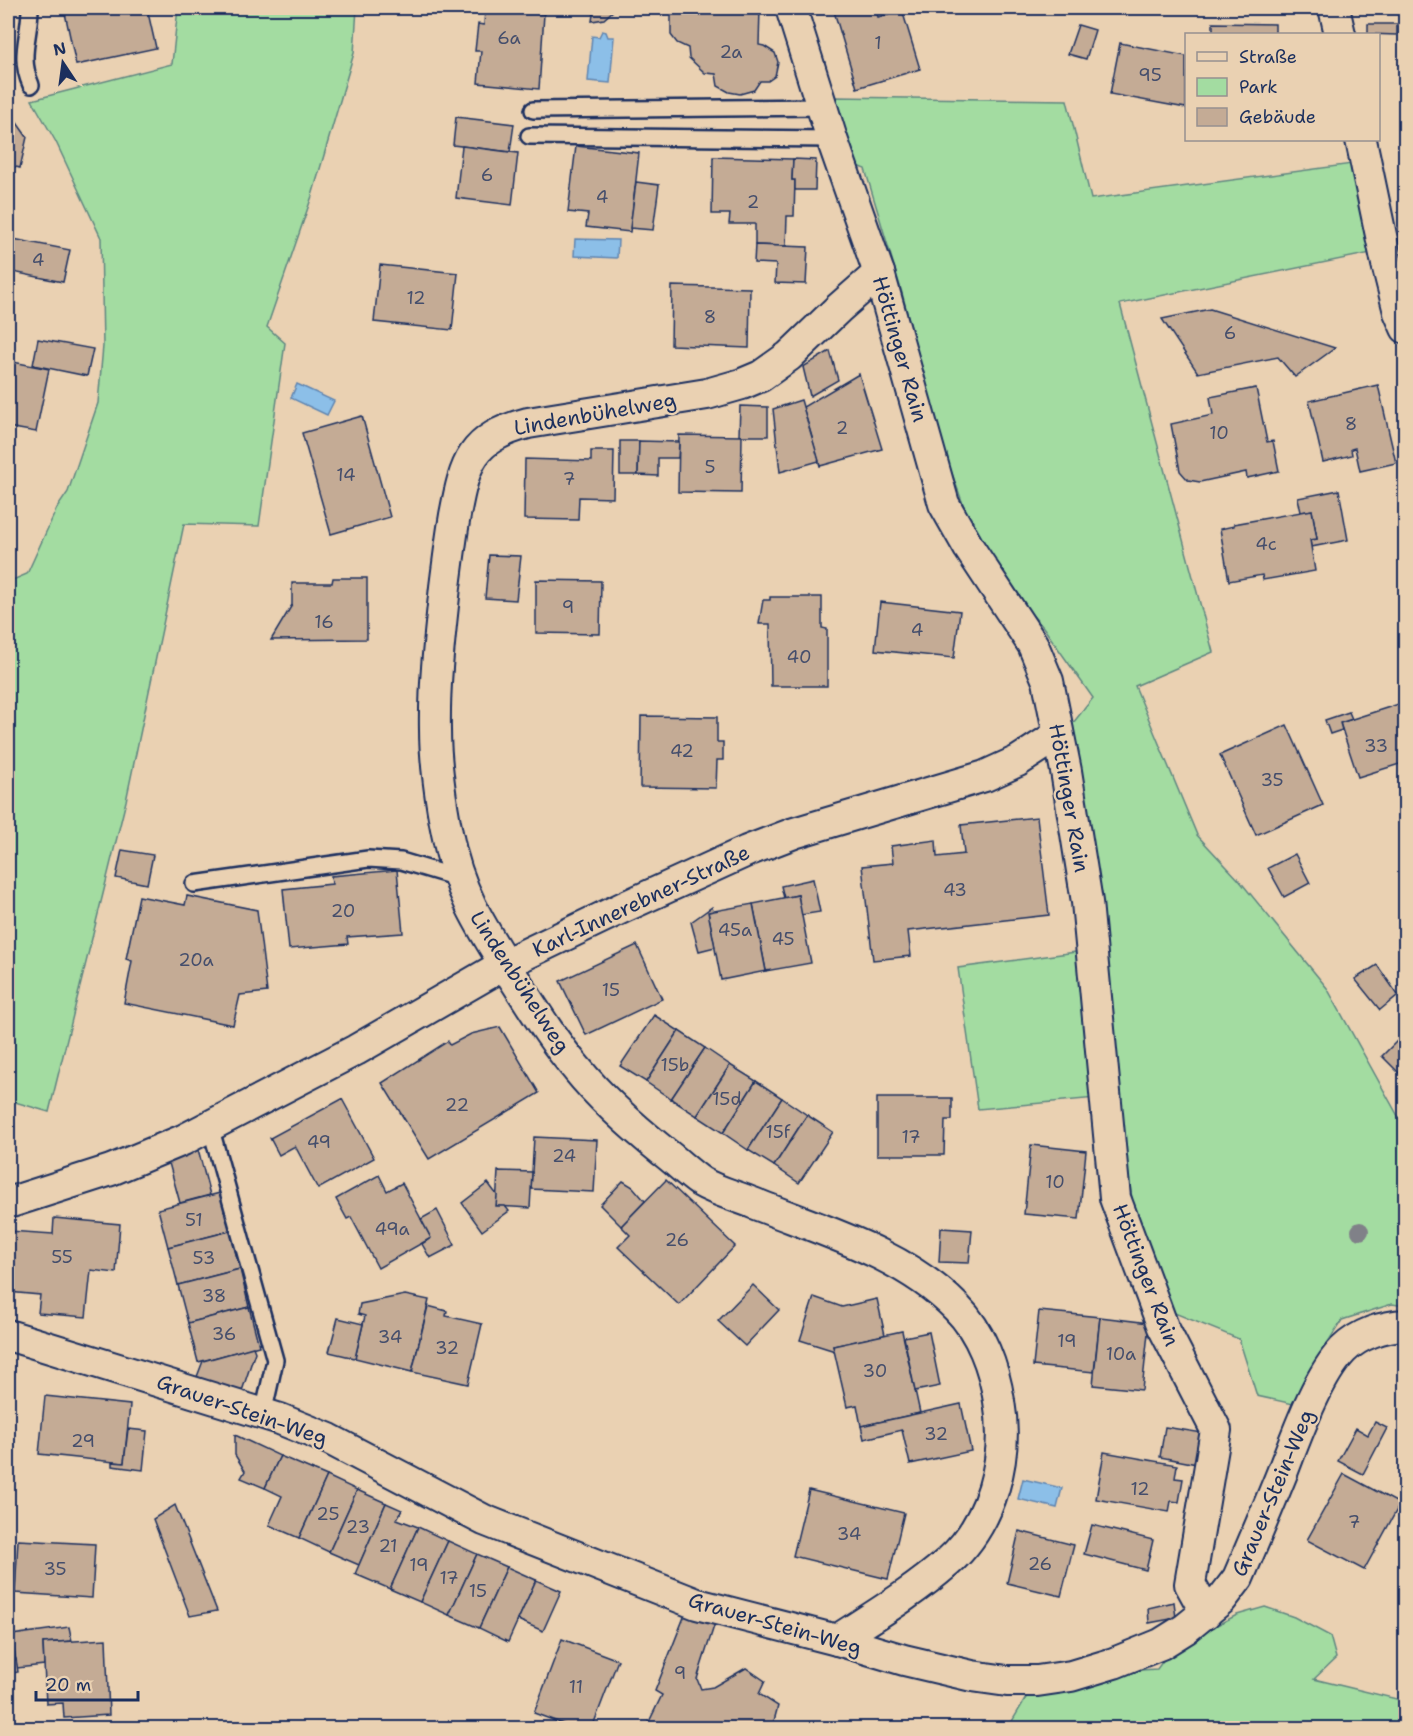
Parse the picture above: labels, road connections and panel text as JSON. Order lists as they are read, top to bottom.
{
  "streets": {
    "street": [
      "Höttinger Rain",
      "Lindenbühelweg",
      "Karl-Innerebner-Straße",
      "Grauer-Stein-Weg"
    ]
  },
  "crossings": [
    ["Höttinger Rain", "Lindenbühelweg"],
    ["Höttinger Rain", "Karl-Innerebner-Straße"],
    ["Höttinger Rain", "Grauer-Stein-Weg"],
    ["Lindenbühelweg", "Karl-Innerebner-Straße"],
    ["Lindenbühelweg", "Grauer-Stein-Weg"]
  ],
  "house_numbers": [
    "6a",
    "1",
    "2a",
    "95",
    "6",
    "4",
    "2",
    "4",
    "12",
    "8",
    "6",
    "8",
    "2",
    "10",
    "5",
    "14",
    "7",
    "4c",
    "9",
    "16",
    "4",
    "40",
    "33",
    "42",
    "35",
    "43",
    "20",
    "45a",
    "45",
    "20a",
    "15",
    "15b",
    "15d",
    "22",
    "15f",
    "17",
    "49",
    "24",
    "10",
    "51",
    "49a",
    "26",
    "55",
    "53",
    "38",
    "36",
    "34",
    "19",
    "32",
    "10a",
    "30",
    "32",
    "29",
    "12",
    "25",
    "7",
    "23",
    "34",
    "21",
    "26",
    "19",
    "35",
    "17",
    "15",
    "9",
    "11"
  ],
  "legend": ["Straße", "Park", "Gebäude"],
  "scale_bar": "20 m",
  "north": "top"
}
